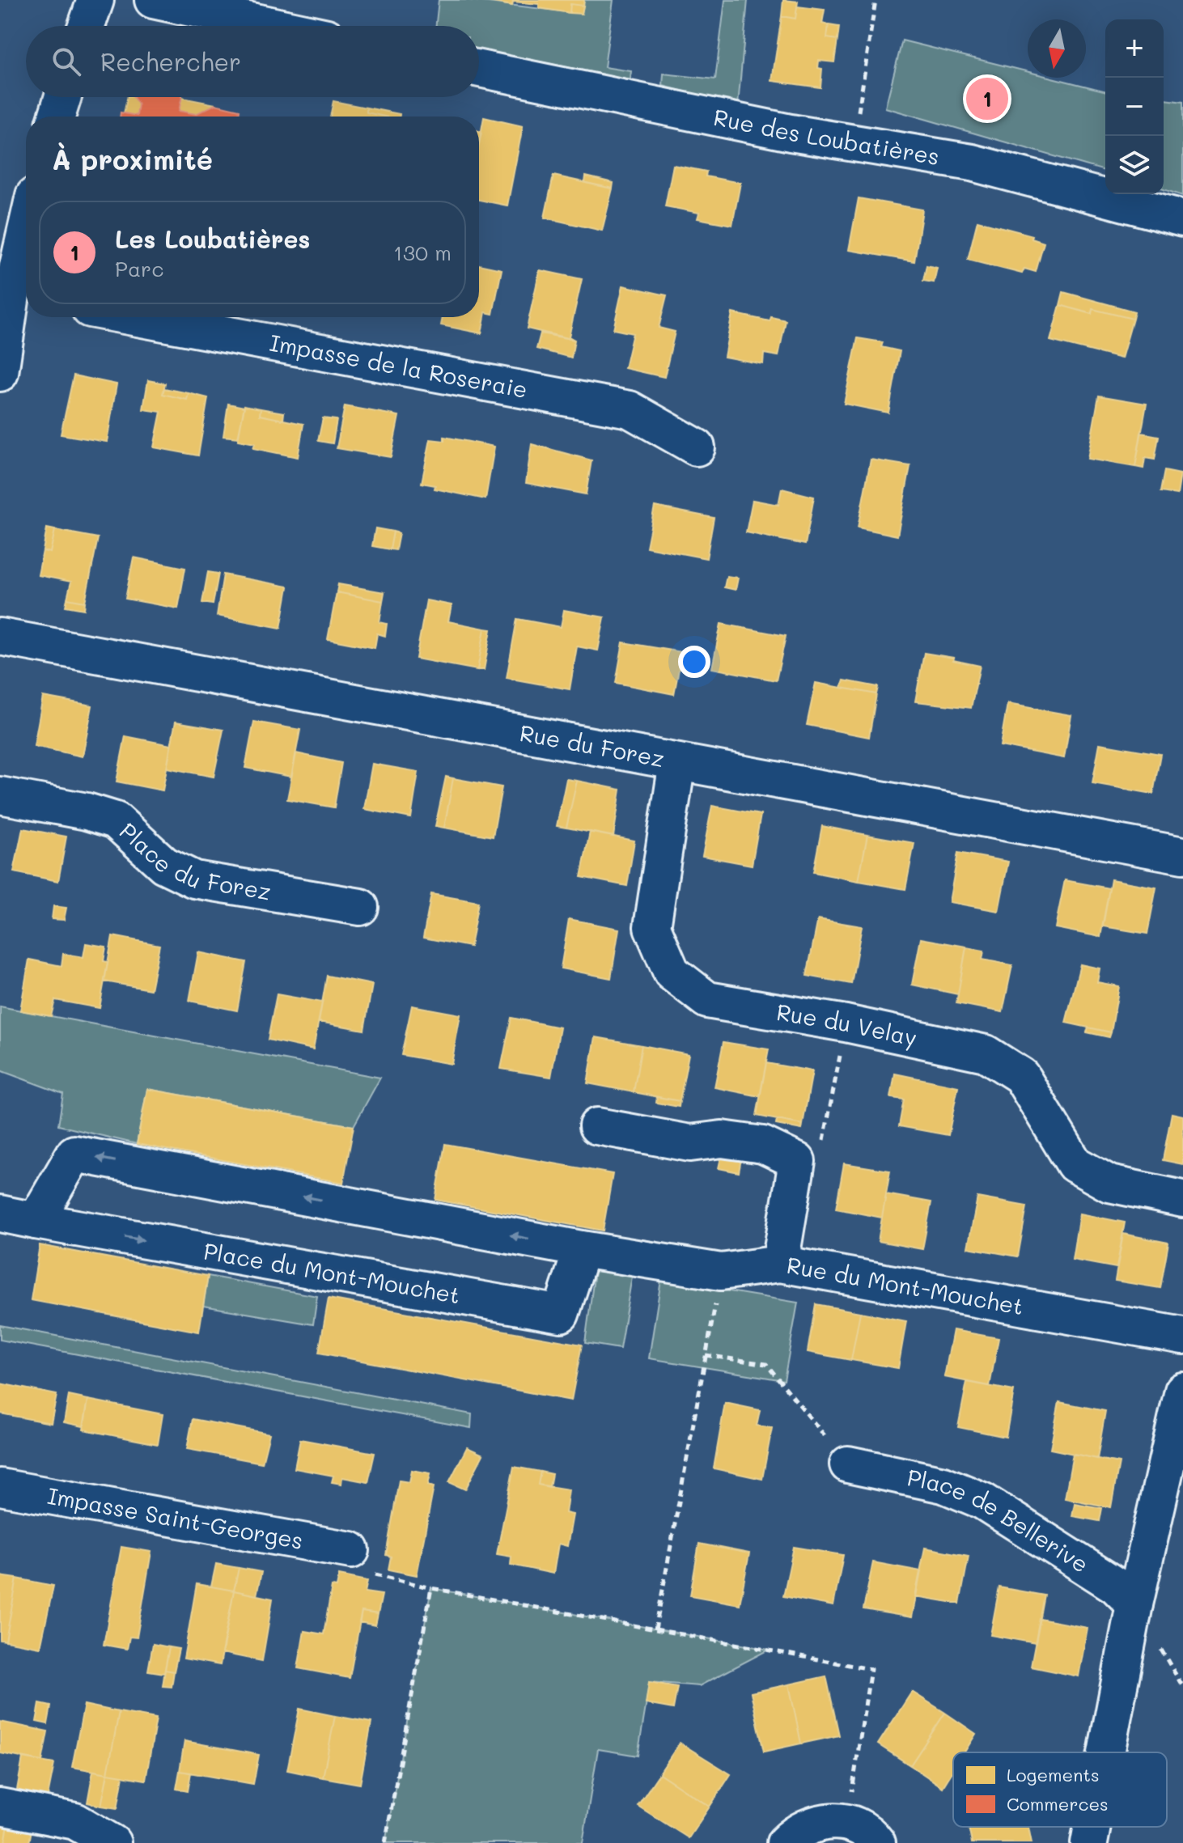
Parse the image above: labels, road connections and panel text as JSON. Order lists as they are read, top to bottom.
{
  "streets": {
    "street": [
      "Rue des Loubatières",
      "Impasse de la Roseraie",
      "Rue du Forez",
      "Place du Forez",
      "Rue du Velay",
      "Place du Mont-Mouchet",
      "Rue du Mont-Mouchet",
      "Impasse Saint-Georges",
      "Place de Bellerive"
    ]
  },
  "crossings": [
    ["Rue du Forez", "Rue du Velay"]
  ],
  "legend": ["Logements", "Commerces"],
  "north": "bottom",
  "page": {
    "map_buttons": ["+", "−"],
    "search": "Rechercher",
    "pins": "1",
    "heading": "À proximité",
    "list": [
      {
        "mark": "1",
        "name": "Les Loubatières",
        "note": "Parc",
        "value": "130 m"
      }
    ]
  }
}
